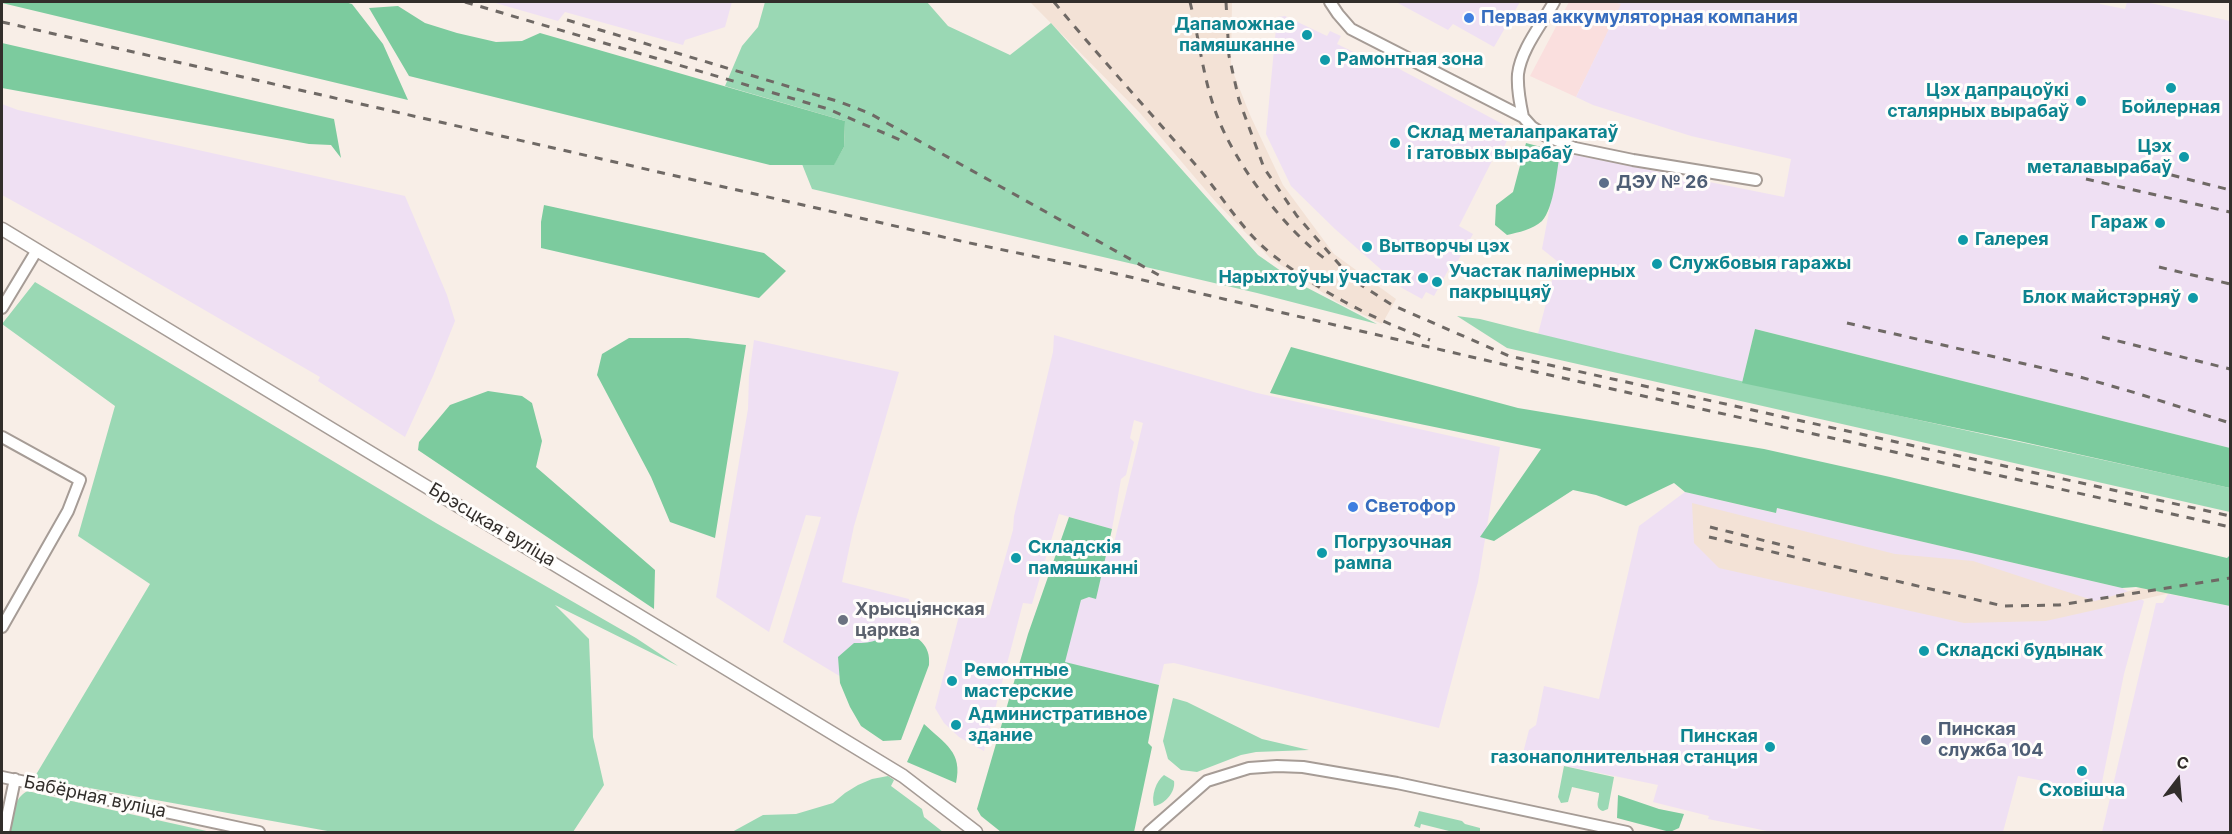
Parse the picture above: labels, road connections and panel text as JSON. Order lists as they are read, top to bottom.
{
  "streets": {
    "main road": ["Брэсцкая вуліца"],
    "street": ["Бабёрная вуліца"]
  },
  "places": [
    "Первая аккумуляторная компания",
    "Дапаможнае памяшканне",
    "Рамонтная зона",
    "Бойлерная",
    "Цэх дапрацоўкі сталярных вырабаў",
    "Склад металапракатаў і гатовых вырабаў",
    "Цэх металавырабаў",
    "ДЭУ № 26",
    "Гараж",
    "Галерея",
    "Вытворчы цэх",
    "Службовыя гаражы",
    "Нарыхтоўчы ўчастак",
    "Участак палімерных пакрыццяў",
    "Блок майстэрняў",
    "Светофор",
    "Погрузочная рампа",
    "Складскія памяшканні",
    "Хрысціянская царква",
    "Складскі будынак",
    "Ремонтные мастерские",
    "Административное здание",
    "Пинская служба 104",
    "Пинская газонаполнительная станция",
    "Сховішча"
  ],
  "north": "top"
}
